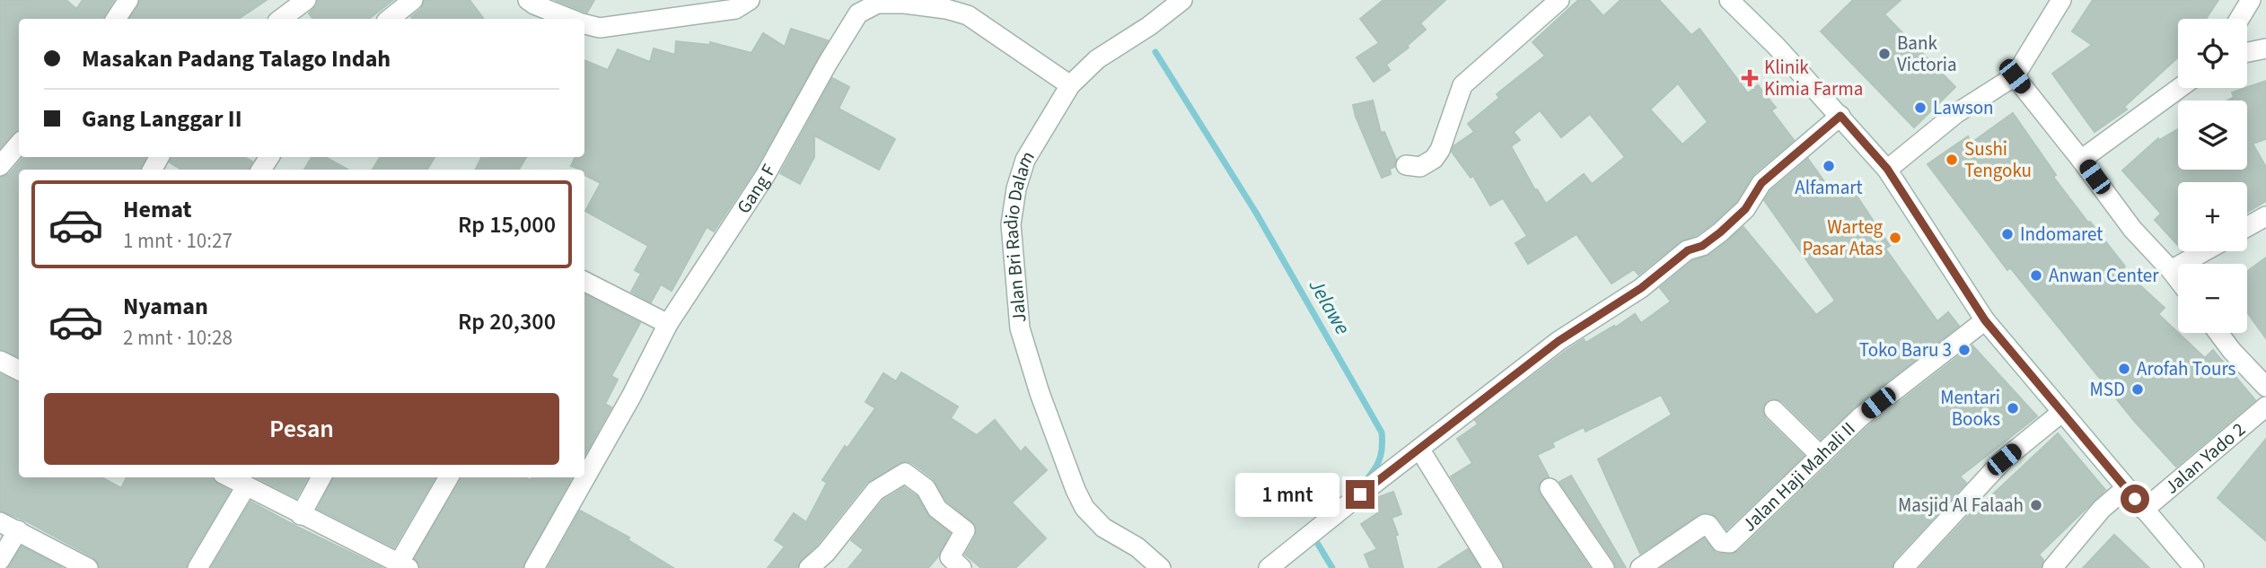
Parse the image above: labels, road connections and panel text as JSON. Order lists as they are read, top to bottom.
{
  "streets": {
    "street": [
      "Gang F",
      "Jalan Bri Radio Dalam",
      "Jalan Yado 2",
      "Jalan Haji Mahali II"
    ]
  },
  "crossings": [
    ["Gang F", "Jalan Bri Radio Dalam"]
  ],
  "water": ["Jelawe"],
  "places": {
    "other": [
      "Bank Victoria",
      "Lawson",
      "Sushi Tengoku",
      "Alfamart",
      "Indomaret",
      "Warteg Pasar Atas",
      "Anwan Center",
      "Toko Baru 3",
      "Arofah Tours",
      "MSD",
      "Mentari Books",
      "Masjid Al Falaah"
    ],
    "health": ["Klinik Kimia Farma"]
  },
  "page": {
    "map_buttons": ["+", "−"],
    "banner": ["Masakan Padang Talago Indah", "Gang Langgar II"],
    "list": [
      {
        "name": "Hemat",
        "note": "1 mnt · 10:27",
        "value": "Rp 15,000"
      },
      {
        "name": "Nyaman",
        "note": "2 mnt · 10:28",
        "value": "Rp 20,300"
      }
    ],
    "buttons": "Pesan",
    "bubble": "1 mnt"
  }
}
